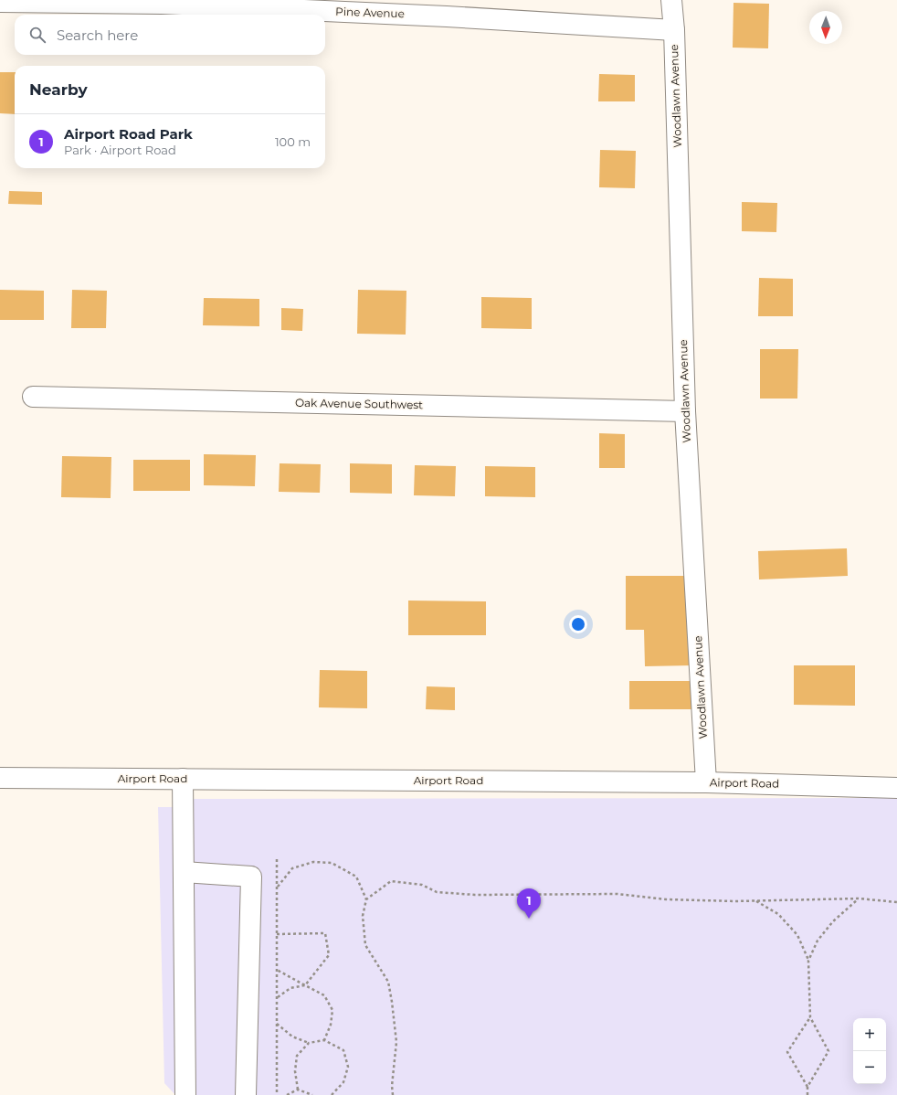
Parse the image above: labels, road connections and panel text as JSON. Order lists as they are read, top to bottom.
{
  "streets": {
    "street": [
      "Pine Avenue",
      "Woodlawn Avenue",
      "Oak Avenue Southwest",
      "Airport Road"
    ]
  },
  "crossings": [
    ["Pine Avenue", "Woodlawn Avenue"],
    ["Woodlawn Avenue", "Oak Avenue Southwest"],
    ["Woodlawn Avenue", "Airport Road"]
  ],
  "north": "bottom",
  "page": {
    "search": "Search here",
    "heading": "Nearby",
    "list": [
      {
        "mark": "1",
        "name": "Airport Road Park",
        "note": "Park · Airport Road",
        "value": "100 m"
      }
    ],
    "pins": "1",
    "map_buttons": ["+", "−"]
  }
}
